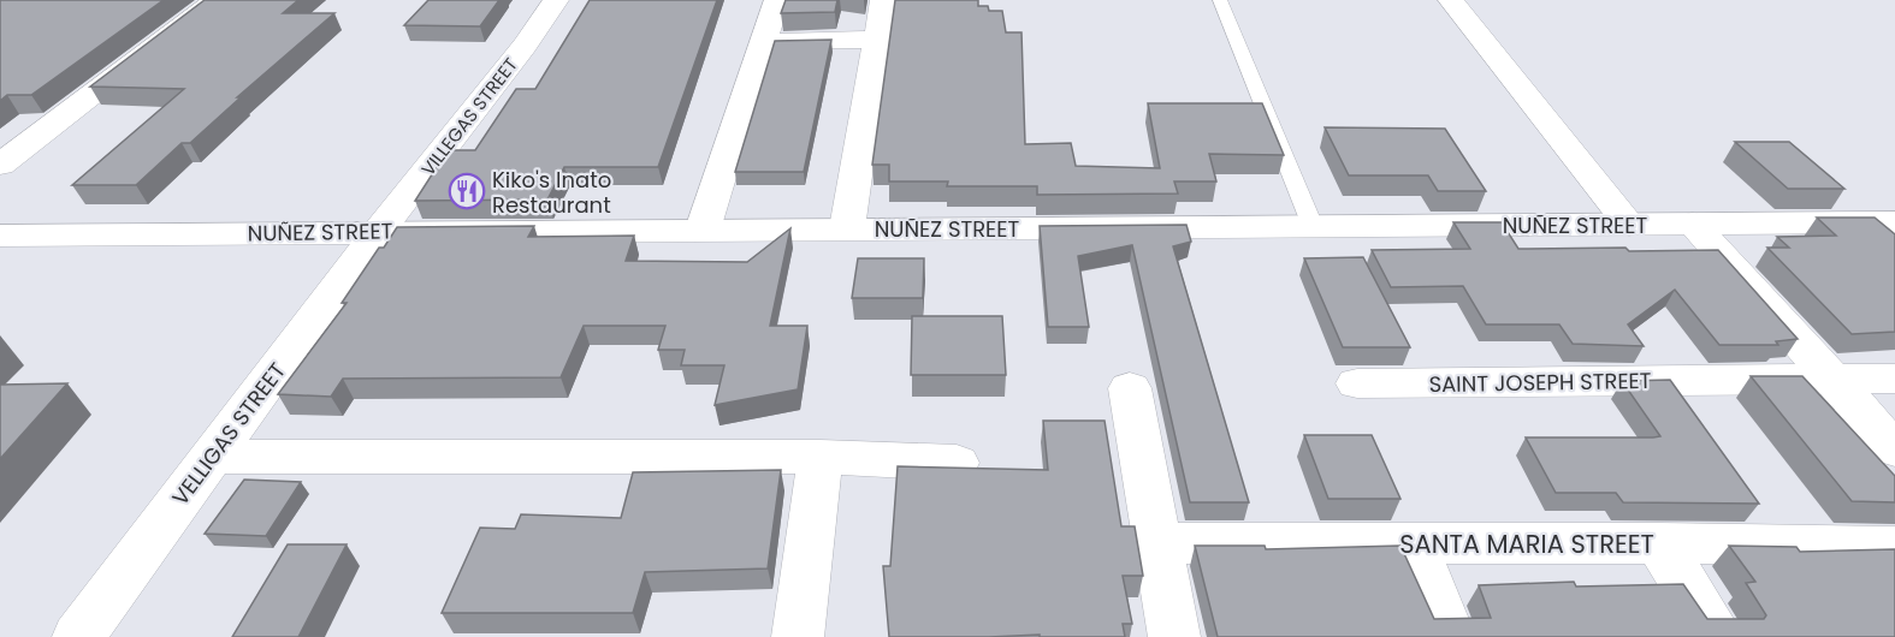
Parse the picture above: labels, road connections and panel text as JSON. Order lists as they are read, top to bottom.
{
  "streets": {
    "street": [
      "VILLEGAS STREET",
      "NUÑEZ STREET",
      "SAINT JOSEPH STREET",
      "VELLIGAS STREET",
      "SANTA MARIA STREET"
    ]
  },
  "crossings": [
    ["VILLEGAS STREET", "NUÑEZ STREET"],
    ["VILLEGAS STREET", "VELLIGAS STREET"],
    ["NUÑEZ STREET", "VELLIGAS STREET"]
  ],
  "places": {
    "restaurant": ["Kiko's Inato Restaurant"]
  }
}
